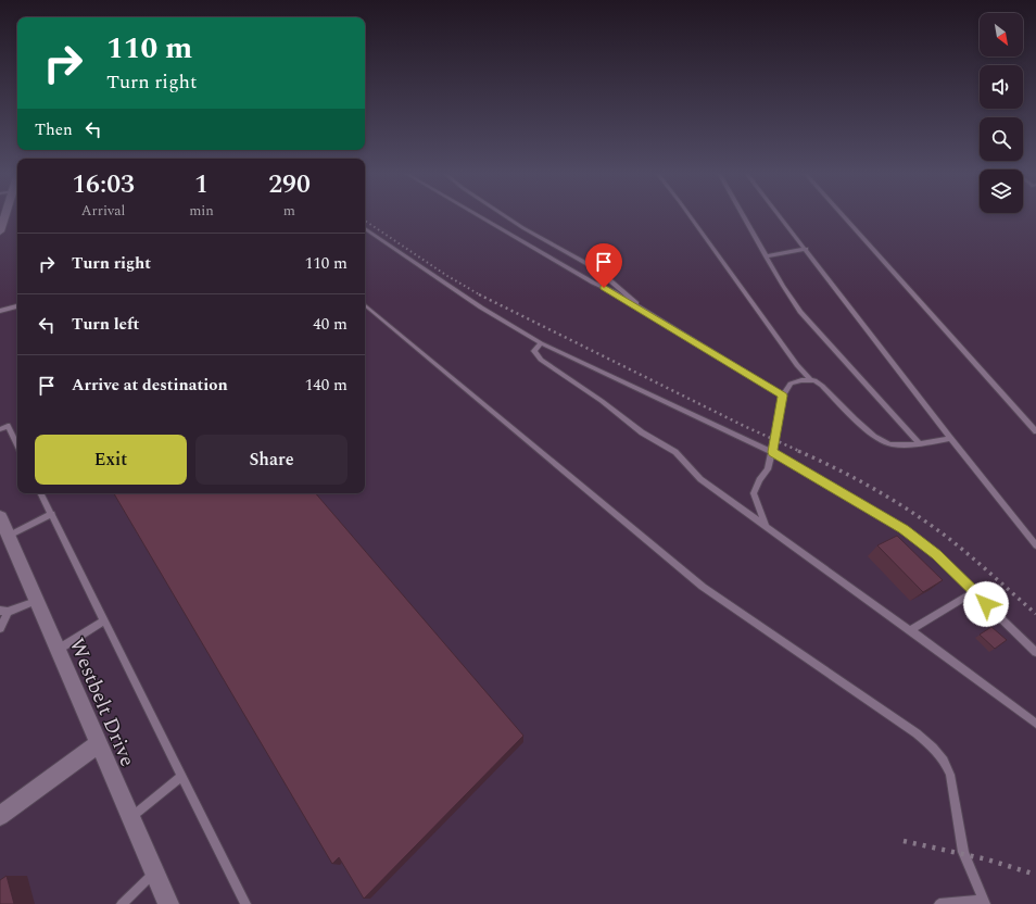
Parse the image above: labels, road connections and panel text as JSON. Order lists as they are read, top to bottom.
{
  "streets": {
    "street": ["Westbelt Drive"]
  },
  "north": "bottom right",
  "page": {
    "turn": ["110 m", "Turn right"],
    "then": "Then",
    "eta": [
      "16:03",
      "Arrival",
      "1",
      "min",
      "290",
      "m"
    ],
    "list": [
      {
        "name": "Turn right",
        "value": "110 m"
      },
      {
        "name": "Turn left",
        "value": "40 m"
      },
      {
        "name": "Arrive at destination",
        "value": "140 m"
      }
    ],
    "buttons": ["Exit", "Share"]
  }
}
